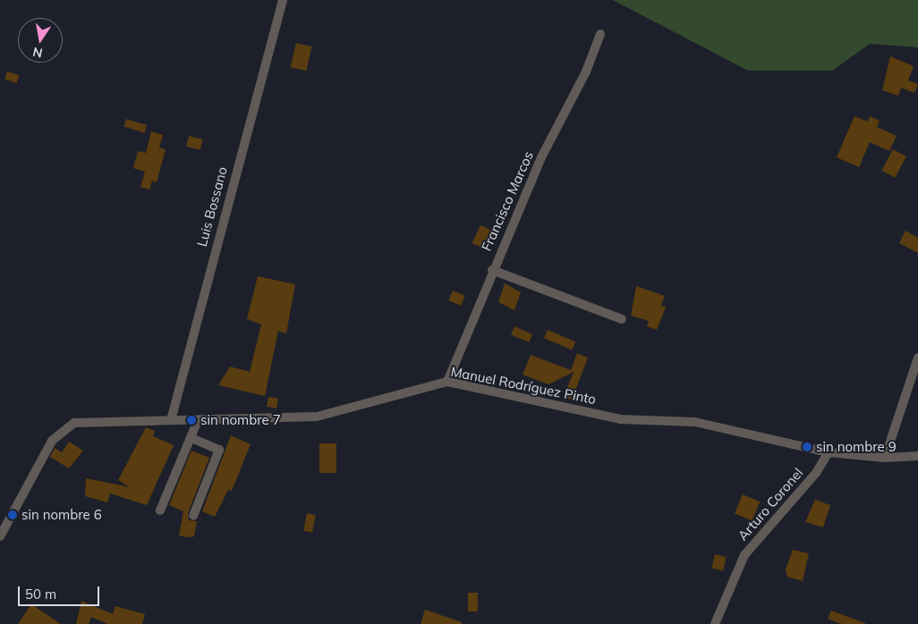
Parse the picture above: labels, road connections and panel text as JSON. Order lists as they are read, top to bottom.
{
  "streets": {
    "street": [
      "Francisco Marcos",
      "Luis Bossano",
      "Manuel Rodríguez Pinto",
      "Arturo Coronel"
    ]
  },
  "crossings": [
    ["Francisco Marcos", "Manuel Rodríguez Pinto"],
    ["Luis Bossano", "Manuel Rodríguez Pinto"],
    ["Manuel Rodríguez Pinto", "Arturo Coronel"]
  ],
  "places": ["sin nombre 7", "sin nombre 9", "sin nombre 6"],
  "scale_bar": "50 m",
  "north": "bottom"
}
